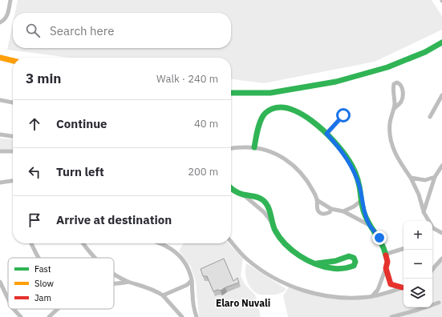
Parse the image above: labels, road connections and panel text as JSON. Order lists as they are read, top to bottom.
{
  "districts": ["Elaro Nuvali"],
  "legend": ["Fast", "Slow", "Jam"],
  "page": {
    "search": "Search here",
    "heading": ["3 min", "Walk · 240 m"],
    "list": [
      ["Continue", "40 m"],
      ["Turn left", "200 m"],
      "Arrive at destination"
    ],
    "map_buttons": ["+", "−"]
  }
}
